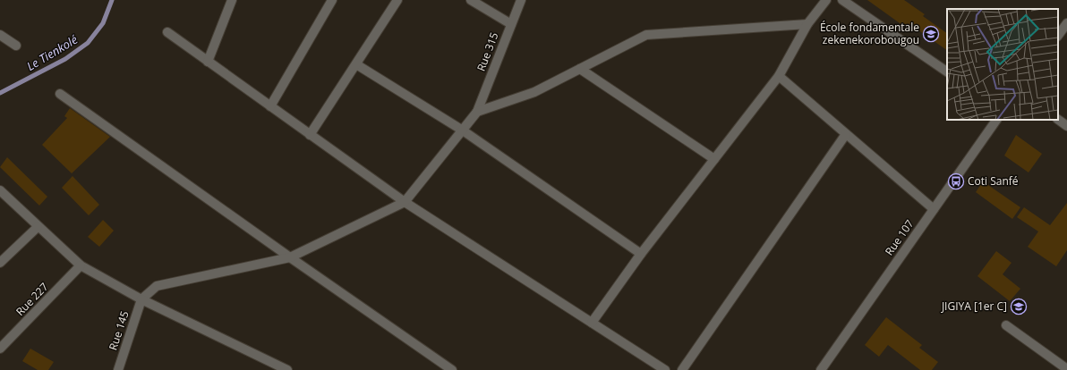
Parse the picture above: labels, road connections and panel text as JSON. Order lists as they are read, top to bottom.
{
  "streets": {
    "street": [
      "Rue 315",
      "Rue 107",
      "Rue 227",
      "Rue 145"
    ]
  },
  "water": ["Le Tienkolé"],
  "places": {
    "school or university": ["École fondamentale zekenekorobougou", "JIGIYA [1er C]"],
    "bus stop": ["Coti Sanfé"]
  }
}
